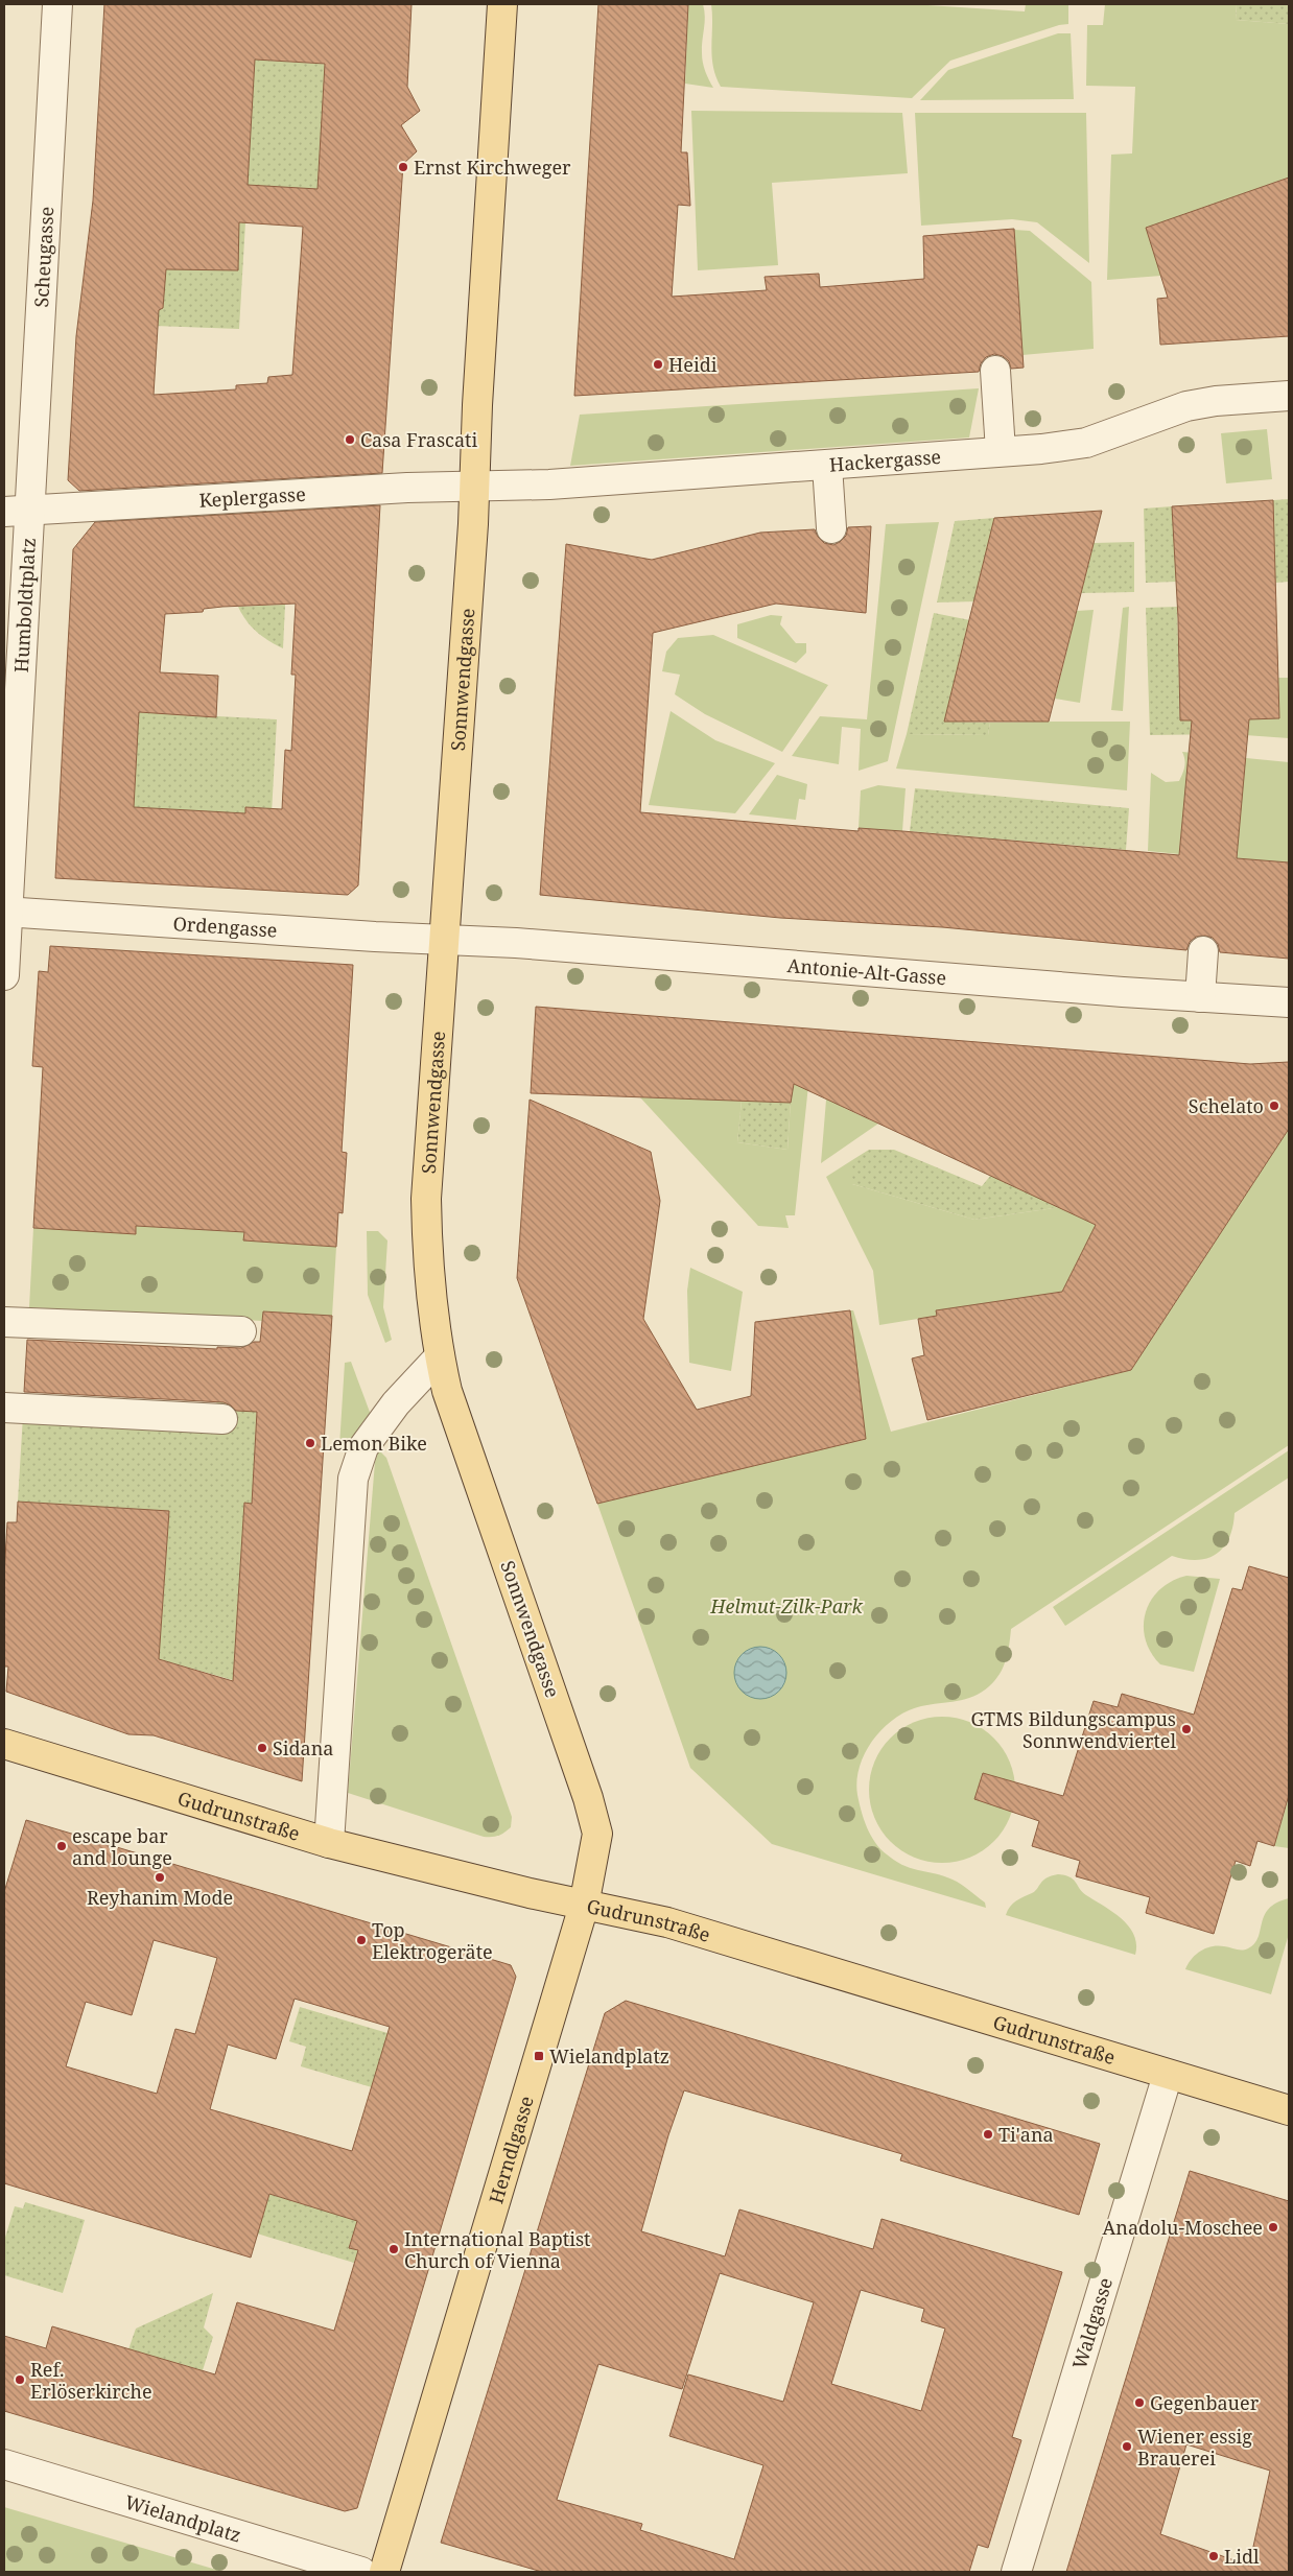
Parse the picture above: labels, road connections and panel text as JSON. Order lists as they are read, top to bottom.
{
  "streets": {
    "main road": ["Sonnwendgasse", "Gudrunstraße", "Herndlgasse"],
    "street": [
      "Scheugasse",
      "Hackergasse",
      "Keplergasse",
      "Humboldtplatz",
      "Ordengasse",
      "Antonie-Alt-Gasse",
      "Waldgasse",
      "Wielandplatz"
    ]
  },
  "crossings": [
    ["Scheugasse", "Keplergasse"],
    ["Scheugasse", "Humboldtplatz"],
    ["Hackergasse", "Keplergasse"],
    ["Hackergasse", "Sonnwendgasse"],
    ["Keplergasse", "Humboldtplatz"],
    ["Keplergasse", "Sonnwendgasse"],
    ["Humboldtplatz", "Ordengasse"],
    ["Sonnwendgasse", "Ordengasse"],
    ["Sonnwendgasse", "Antonie-Alt-Gasse"],
    ["Sonnwendgasse", "Gudrunstraße"],
    ["Sonnwendgasse", "Herndlgasse"],
    ["Ordengasse", "Antonie-Alt-Gasse"],
    ["Gudrunstraße", "Herndlgasse"],
    ["Gudrunstraße", "Waldgasse"]
  ],
  "parks": ["Helmut-Zilk-Park"],
  "places": {
    "other": [
      "Ernst Kirchweger",
      "Heidi",
      "Casa Frascati",
      "Schelato",
      "Lemon Bike",
      "GTMS Bildungscampus Sonnwendviertel",
      "Sidana",
      "escape bar and lounge",
      "Reyhanim Mode",
      "Top Elektrogeräte",
      "Ti'ana",
      "Anadolu-Moschee",
      "International Baptist Church of Vienna",
      "Ref. Erlöserkirche",
      "Gegenbauer",
      "Wiener essig Brauerei",
      "Lidl"
    ],
    "transit": ["Wielandplatz"]
  }
}
